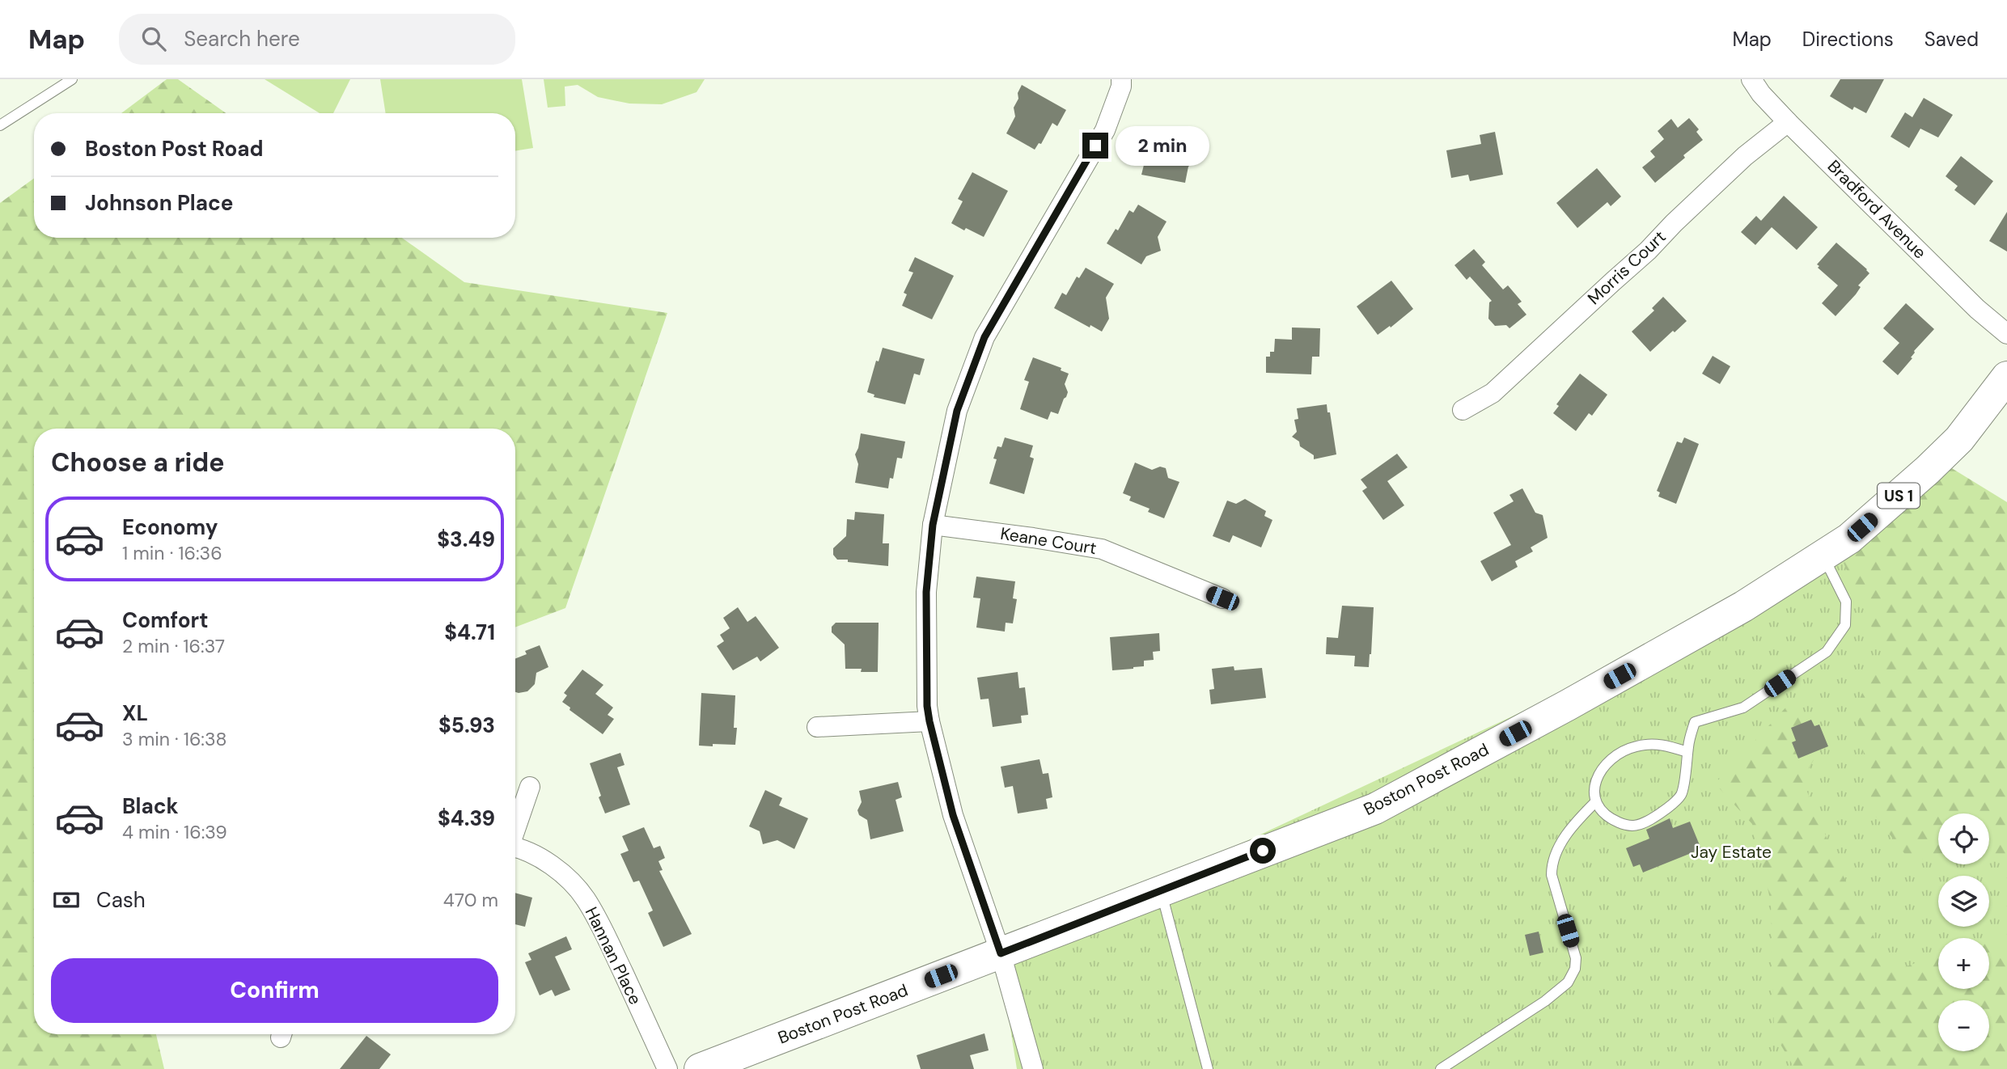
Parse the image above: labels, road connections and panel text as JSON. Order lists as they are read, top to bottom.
{
  "streets": {
    "main road": ["US 1", "Boston Post Road"],
    "street": [
      "Bradford Avenue",
      "Morris Court",
      "Keane Court",
      "Hannan Place"
    ]
  },
  "crossings": [
    ["Bradford Avenue", "Morris Court"]
  ],
  "parks": ["Jay Estate"],
  "page": {
    "header": "Map",
    "search": "Search here",
    "nav": ["Map", "Directions", "Saved"],
    "banner": ["Boston Post Road", "Johnson Place"],
    "bubble": "2 min",
    "heading": "Choose a ride",
    "list": [
      {
        "name": "Economy",
        "note": "1 min · 16:36",
        "value": "$3.49"
      },
      {
        "name": "Comfort",
        "note": "2 min · 16:37",
        "value": "$4.71"
      },
      {
        "name": "XL",
        "note": "3 min · 16:38",
        "value": "$5.93"
      },
      {
        "name": "Black",
        "note": "4 min · 16:39",
        "value": "$4.39"
      }
    ],
    "map_buttons": ["+", "−"],
    "pay": ["Cash", "470 m"],
    "buttons": "Confirm"
  }
}
